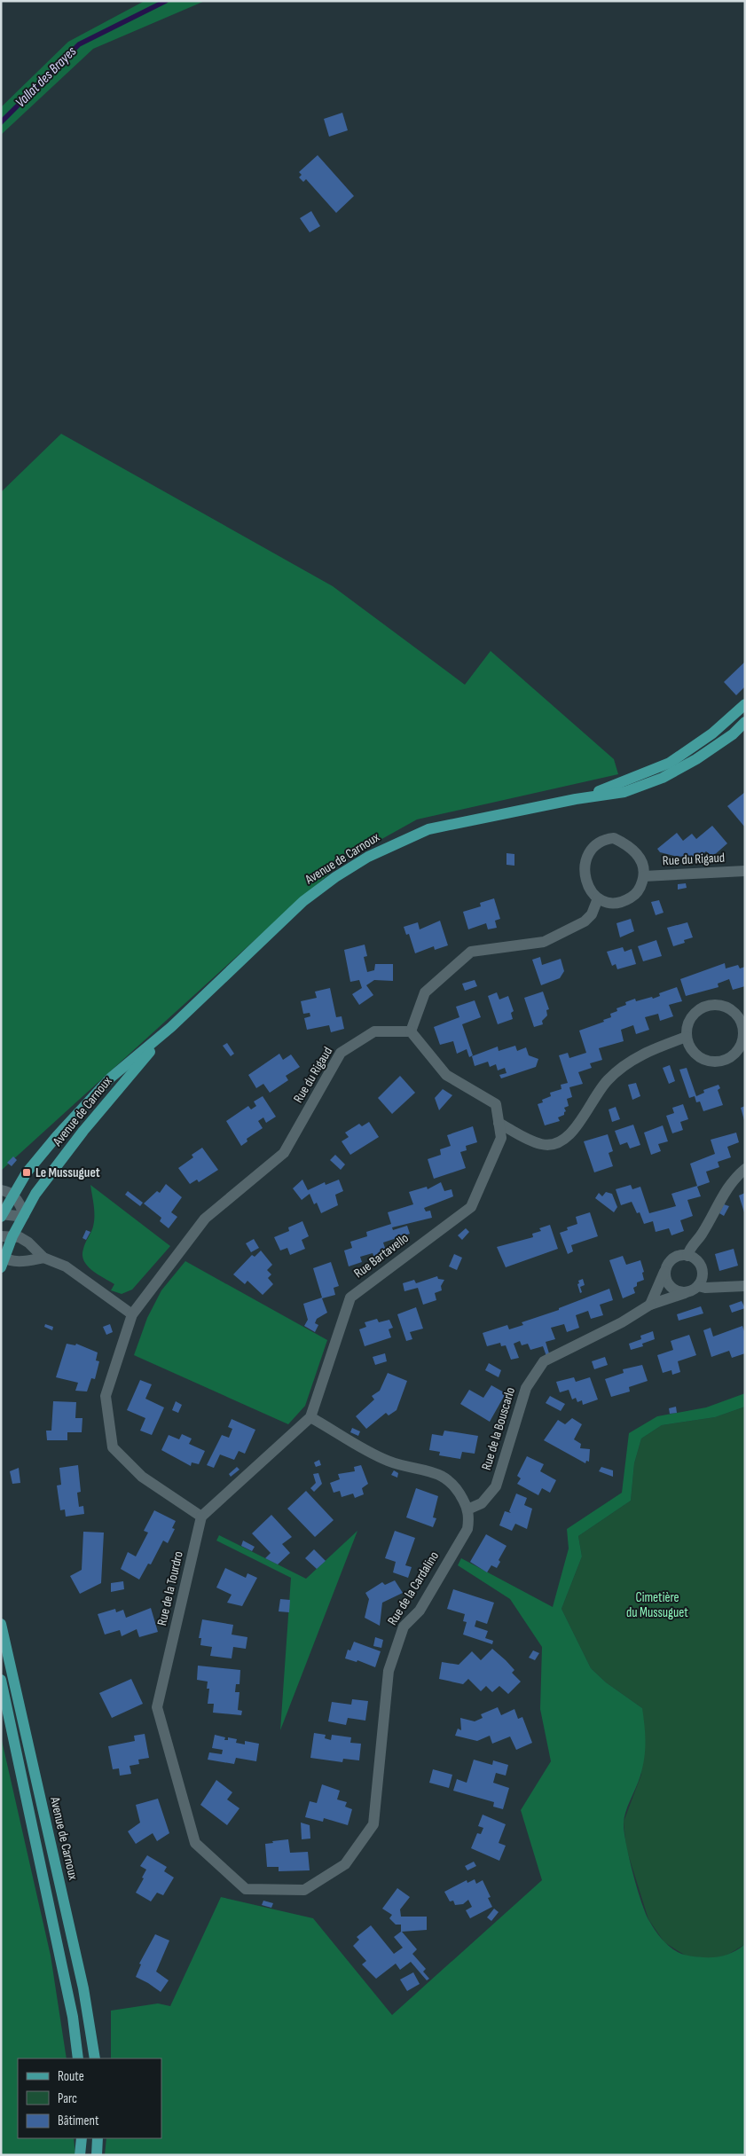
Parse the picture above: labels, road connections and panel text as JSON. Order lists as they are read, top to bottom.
{
  "streets": {
    "main road": ["Avenue de Carnoux"],
    "street": [
      "Rue du Rigaud",
      "Rue Bartavello",
      "Rue de la Bouscarlo",
      "Rue de la Tourdro",
      "Rue de la Cardalino"
    ]
  },
  "crossings": [
    ["Rue de la Bouscarlo", "Rue de la Cardalino"],
    ["Rue de la Tourdro", "Rue de la Cardalino"]
  ],
  "water": ["Vallat des Brayes"],
  "parks": ["Cimetière du Mussuguet"],
  "places": {
    "transit": ["Le Mussuguet"]
  },
  "legend": ["Route", "Parc", "Bâtiment"]
}
